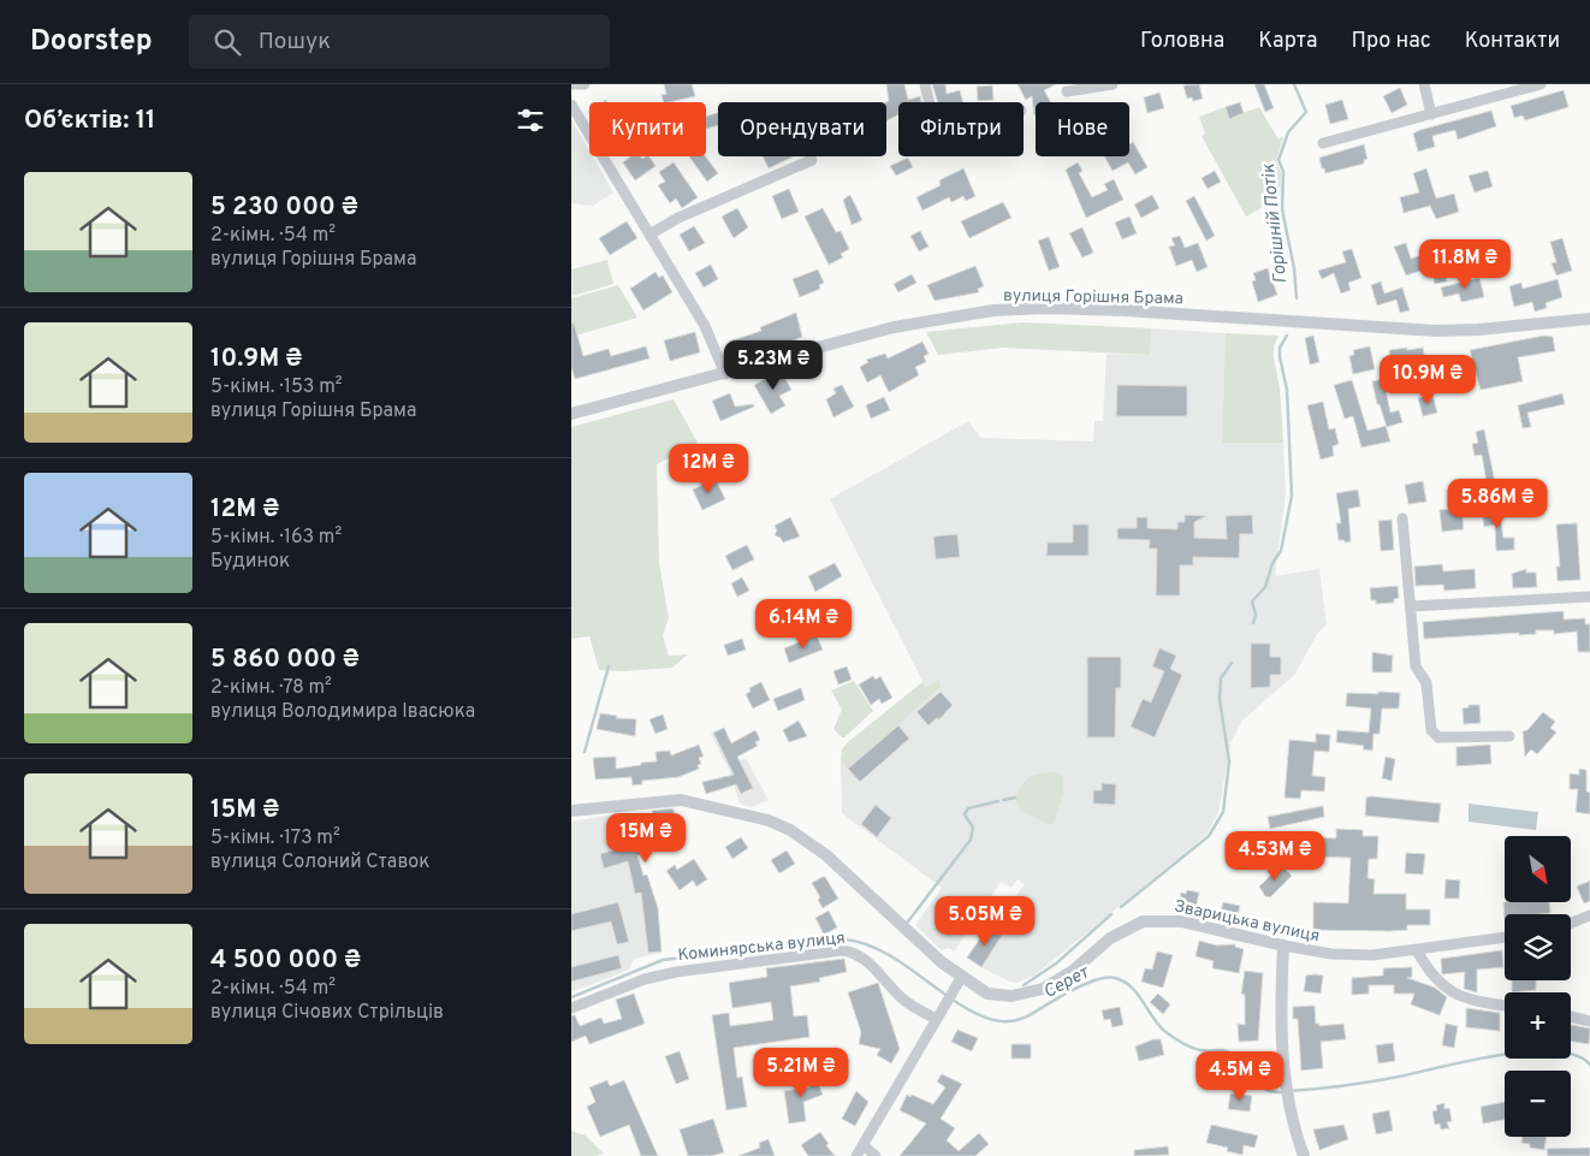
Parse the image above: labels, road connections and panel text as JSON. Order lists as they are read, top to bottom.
{
  "streets": {
    "street": ["вулиця Горішня Брама", "Зварицька вулиця", "Коминярська вулиця"]
  },
  "water": ["Горішній Потік", "Серет"],
  "north": "bottom right",
  "page": {
    "header": "Doorstep",
    "search": "Пошук",
    "nav": [
      "Головна",
      "Карта",
      "Про нас",
      "Контакти"
    ],
    "heading": "Об’єктів: 11",
    "chip": [
      "Купити",
      "Орендувати",
      "Фільтри",
      "Нове"
    ],
    "list": [
      {
        "name": "5 230 000 ₴",
        "note": "2-кімн. · 54 m² · вулиця Горішня Брама"
      },
      {
        "name": "10.9M ₴",
        "note": "5-кімн. · 153 m² · вулиця Горішня Брама"
      },
      {
        "name": "12M ₴",
        "note": "5-кімн. · 163 m² · Будинок"
      },
      {
        "name": "5 860 000 ₴",
        "note": "2-кімн. · 78 m² · вулиця Володимира Івасюка"
      },
      {
        "name": "15M ₴",
        "note": "5-кімн. · 173 m² · вулиця Солоний Ставок"
      },
      {
        "name": "4 500 000 ₴",
        "note": "2-кімн. · 54 m² · вулиця Січових Стрільців"
      }
    ],
    "price": [
      "11.8M ₴",
      "5.23M ₴",
      "10.9M ₴",
      "12M ₴",
      "5.86M ₴",
      "6.14M ₴",
      "15M ₴",
      "4.53M ₴",
      "5.05M ₴",
      "5.21M ₴",
      "4.5M ₴"
    ],
    "map_buttons": ["+", "−"]
  }
}
